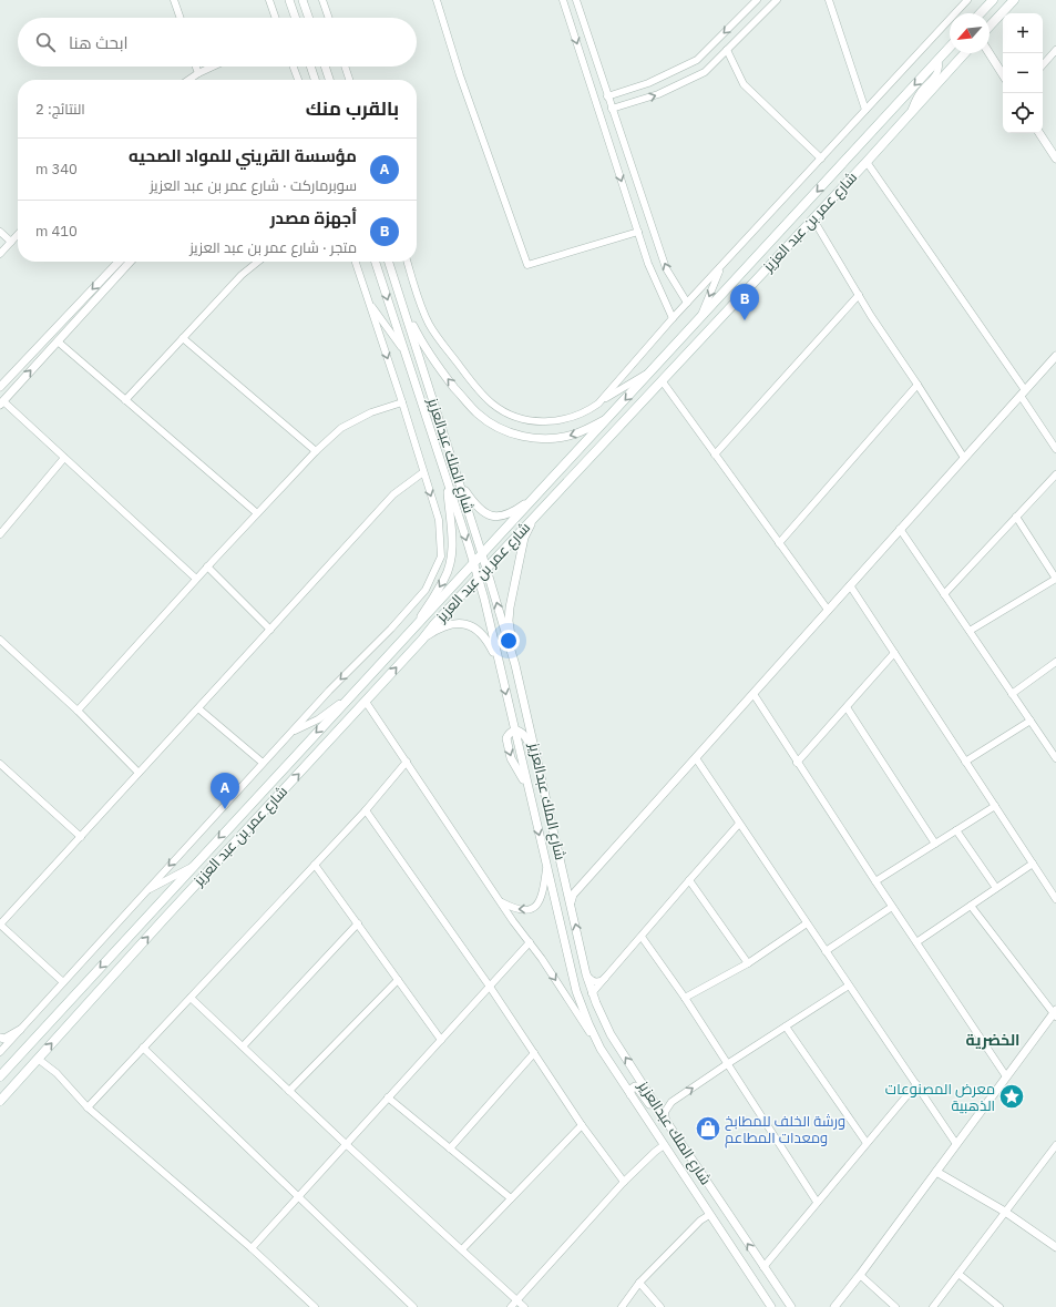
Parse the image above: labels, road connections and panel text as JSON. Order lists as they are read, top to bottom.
{
  "streets": {
    "main road": ["شارع عمر بن عبد العزيز"],
    "street": ["شارع الملك عبدالعزيز"]
  },
  "crossings": [
    ["شارع عمر بن عبد العزيز", "شارع الملك عبدالعزيز"]
  ],
  "districts": ["الخضرية"],
  "places": {
    "place": ["معرض المصنوعات الذهبية"],
    "shop": ["ورشة الخلف للمطابخ ومعدات المطاعم"]
  },
  "north": "bottom left",
  "page": {
    "map_buttons": ["+", "−"],
    "search": "ابحث هنا",
    "heading": ["بالقرب منك", "النتائج: 2"],
    "list": [
      {
        "mark": "A",
        "name": "مؤسسة القريني للمواد الصحيه",
        "note": "سوبرماركت · شارع عمر بن عبد العزيز",
        "value": "340 m"
      },
      {
        "mark": "B",
        "name": "أجهزة مصدر",
        "note": "متجر · شارع عمر بن عبد العزيز",
        "value": "410 m"
      }
    ],
    "pins": ["B", "A"]
  }
}
